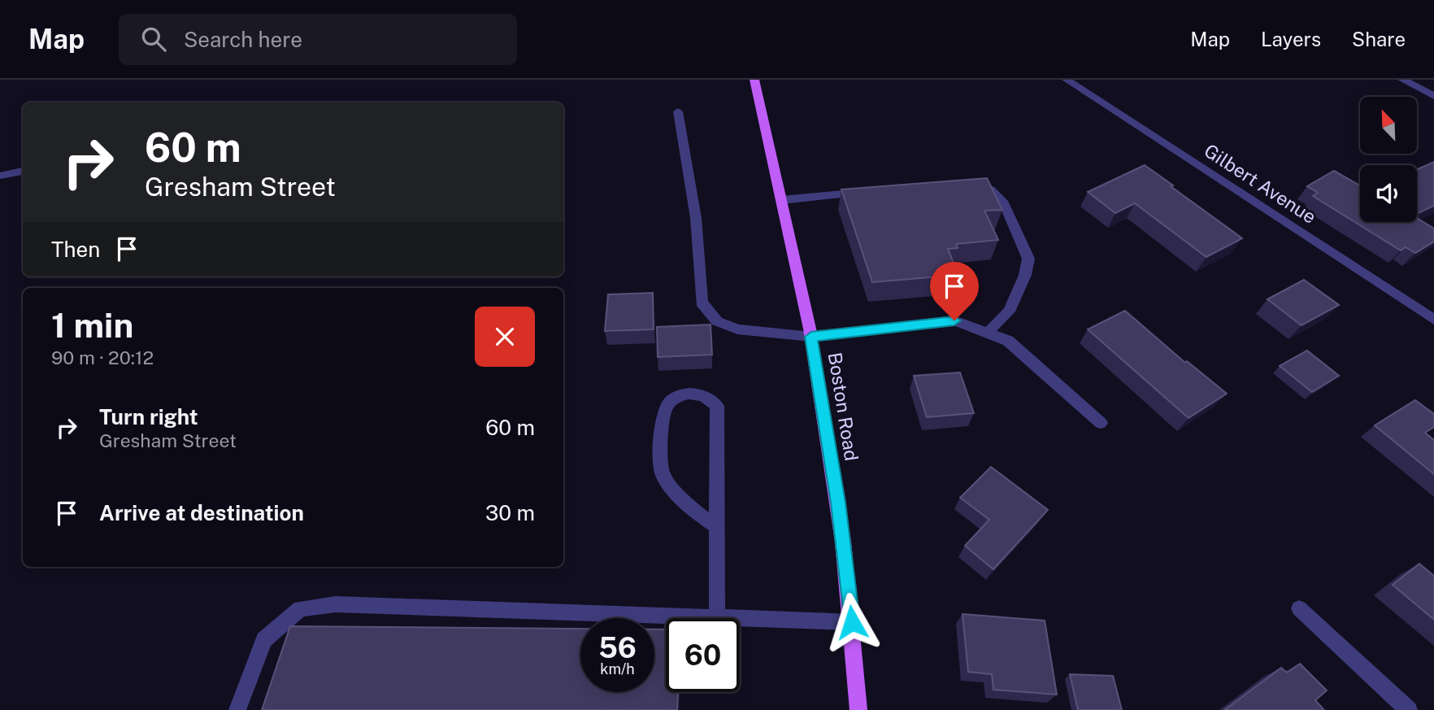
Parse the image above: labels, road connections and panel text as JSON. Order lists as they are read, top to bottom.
{
  "streets": {
    "main road": ["Boston Road"],
    "street": ["Gilbert Avenue"]
  },
  "north": "top left",
  "page": {
    "header": "Map",
    "search": "Search here",
    "nav": ["Map", "Layers", "Share"],
    "turn": ["60 m", "Gresham Street"],
    "then": "Then",
    "heading": ["1 min", "90 m · 20:12"],
    "list": [
      {
        "name": "Turn right",
        "note": "Gresham Street",
        "value": "60 m"
      },
      {
        "name": "Arrive at destination",
        "value": "30 m"
      }
    ],
    "speed": "56 km/h",
    "limit": "60"
  }
}
